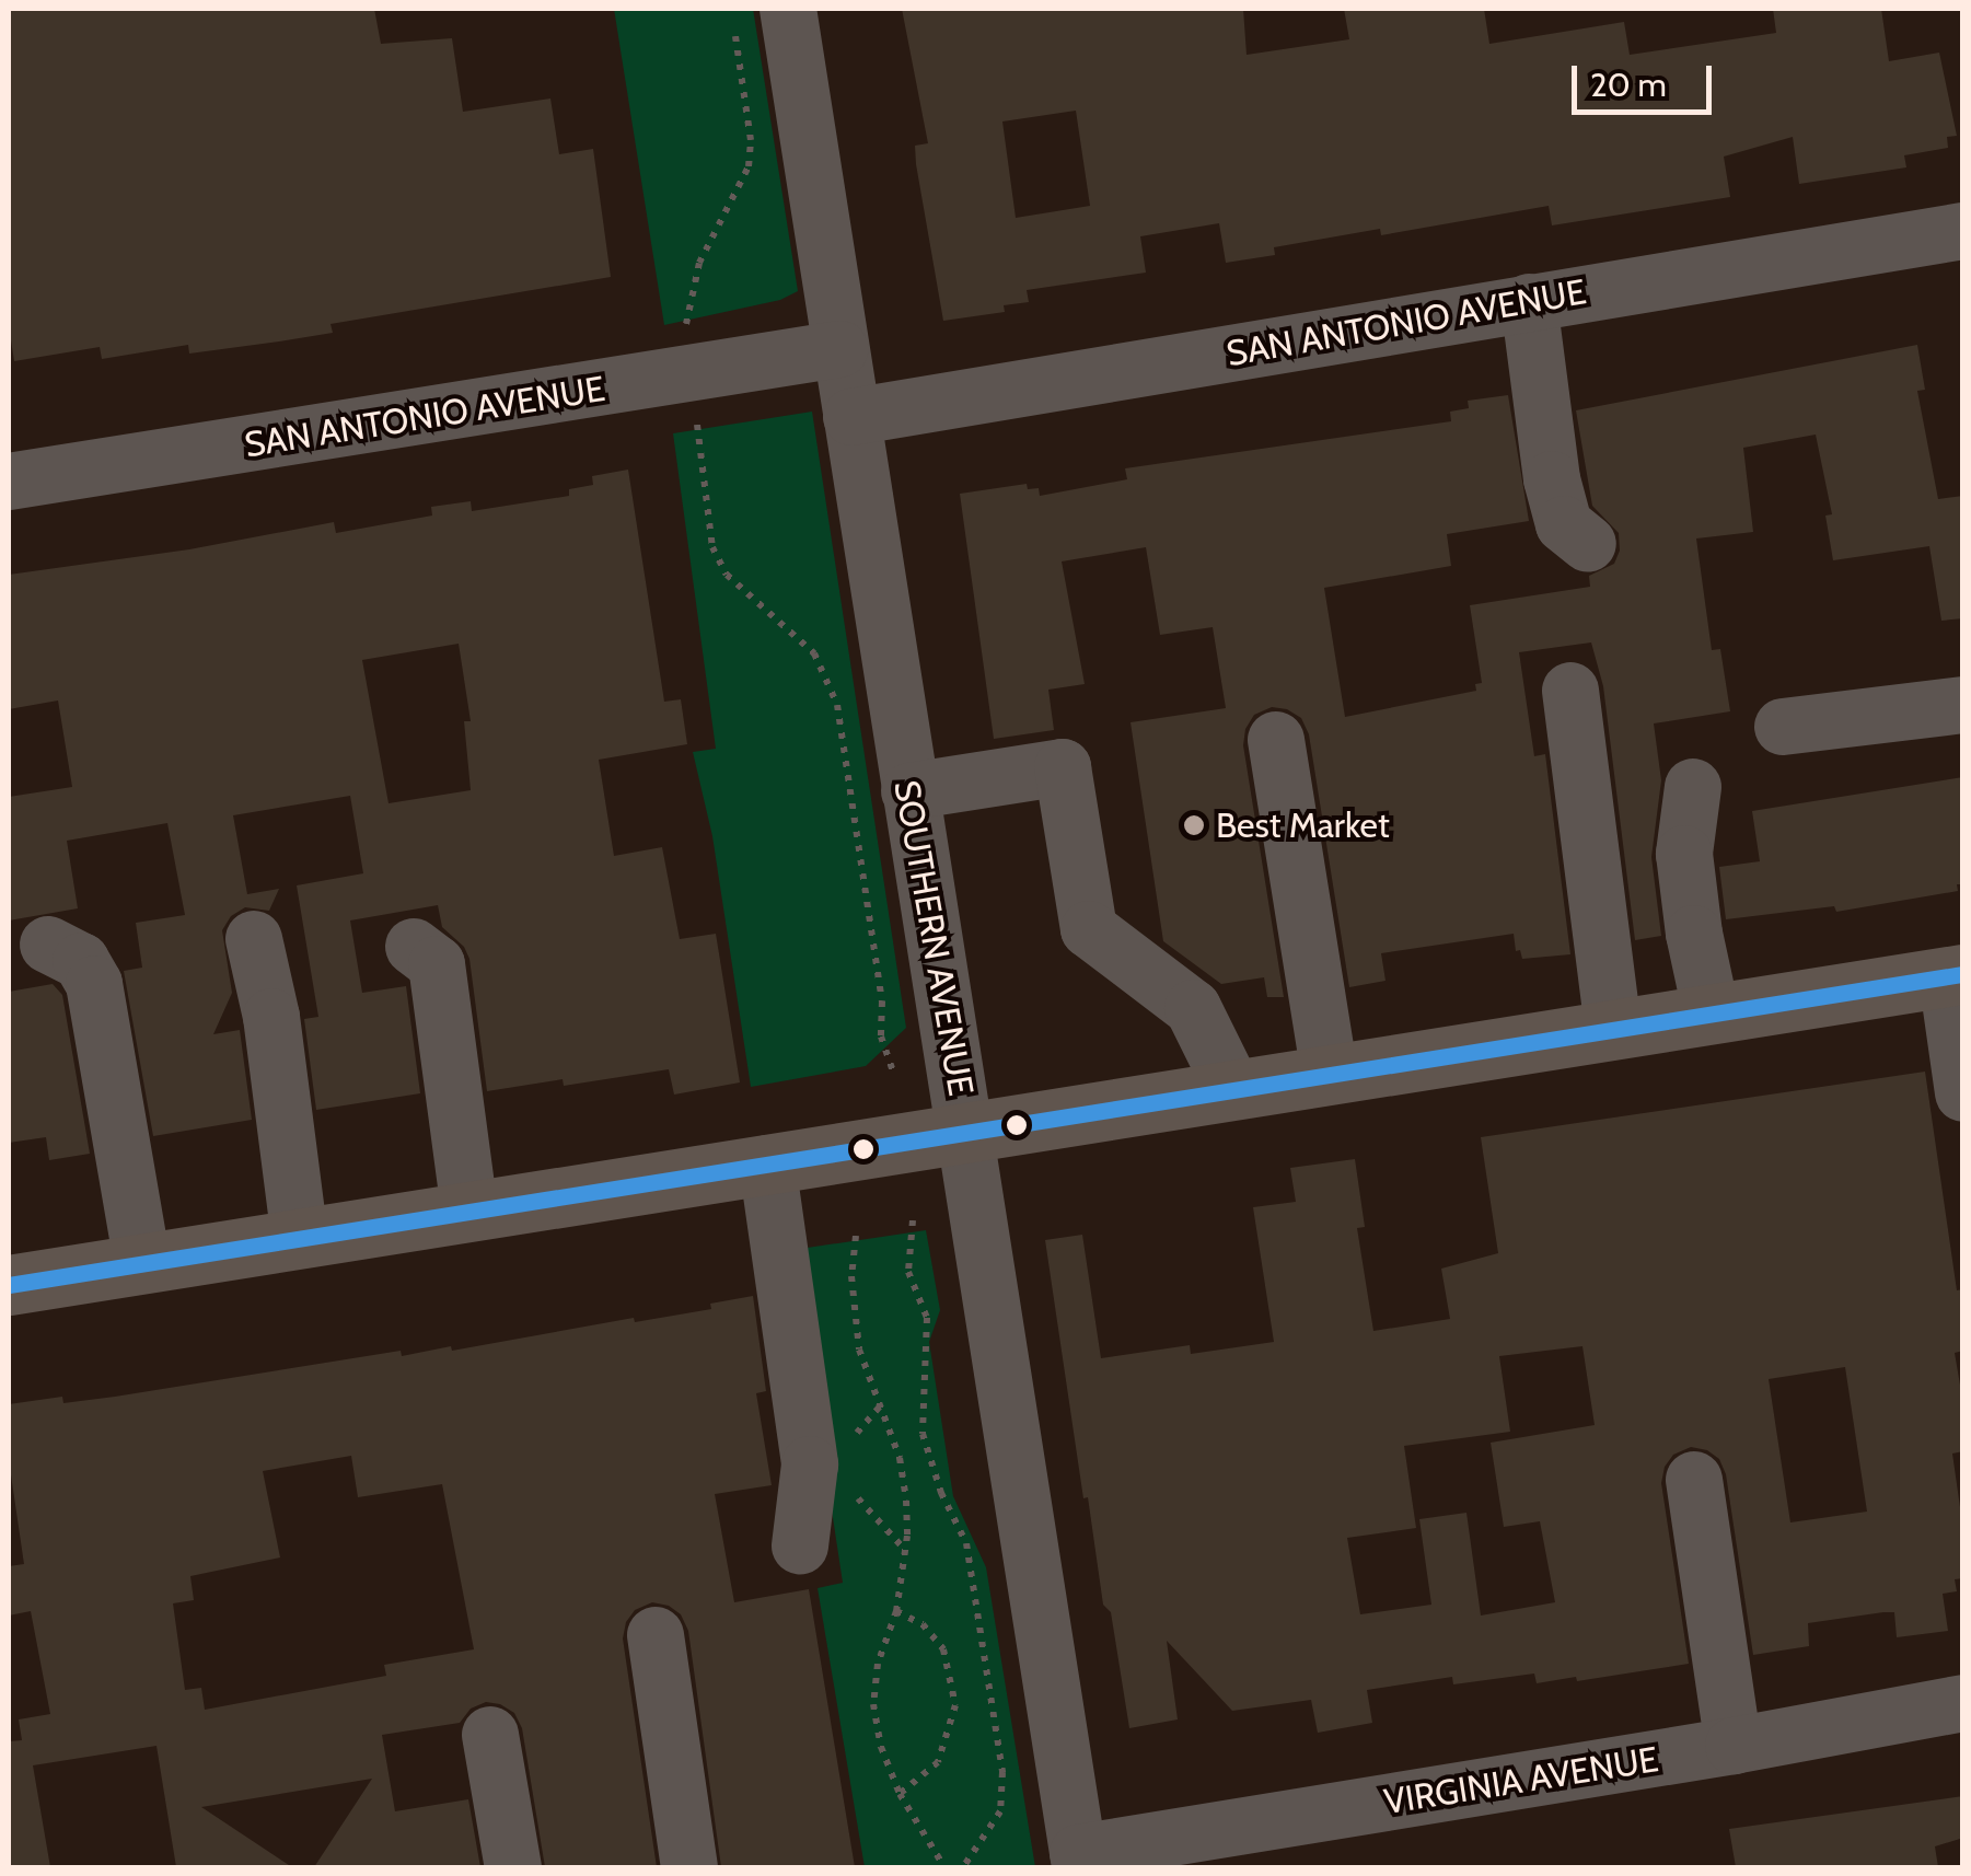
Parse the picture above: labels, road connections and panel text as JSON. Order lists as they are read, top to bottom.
{
  "streets": {
    "street": ["SAN ANTONIO AVENUE", "SOUTHERN AVENUE", "VIRGINIA AVENUE"]
  },
  "crossings": [
    ["SAN ANTONIO AVENUE", "SOUTHERN AVENUE"],
    ["SOUTHERN AVENUE", "VIRGINIA AVENUE"]
  ],
  "places": ["Best Market"],
  "scale_bar": "20 m"
}
